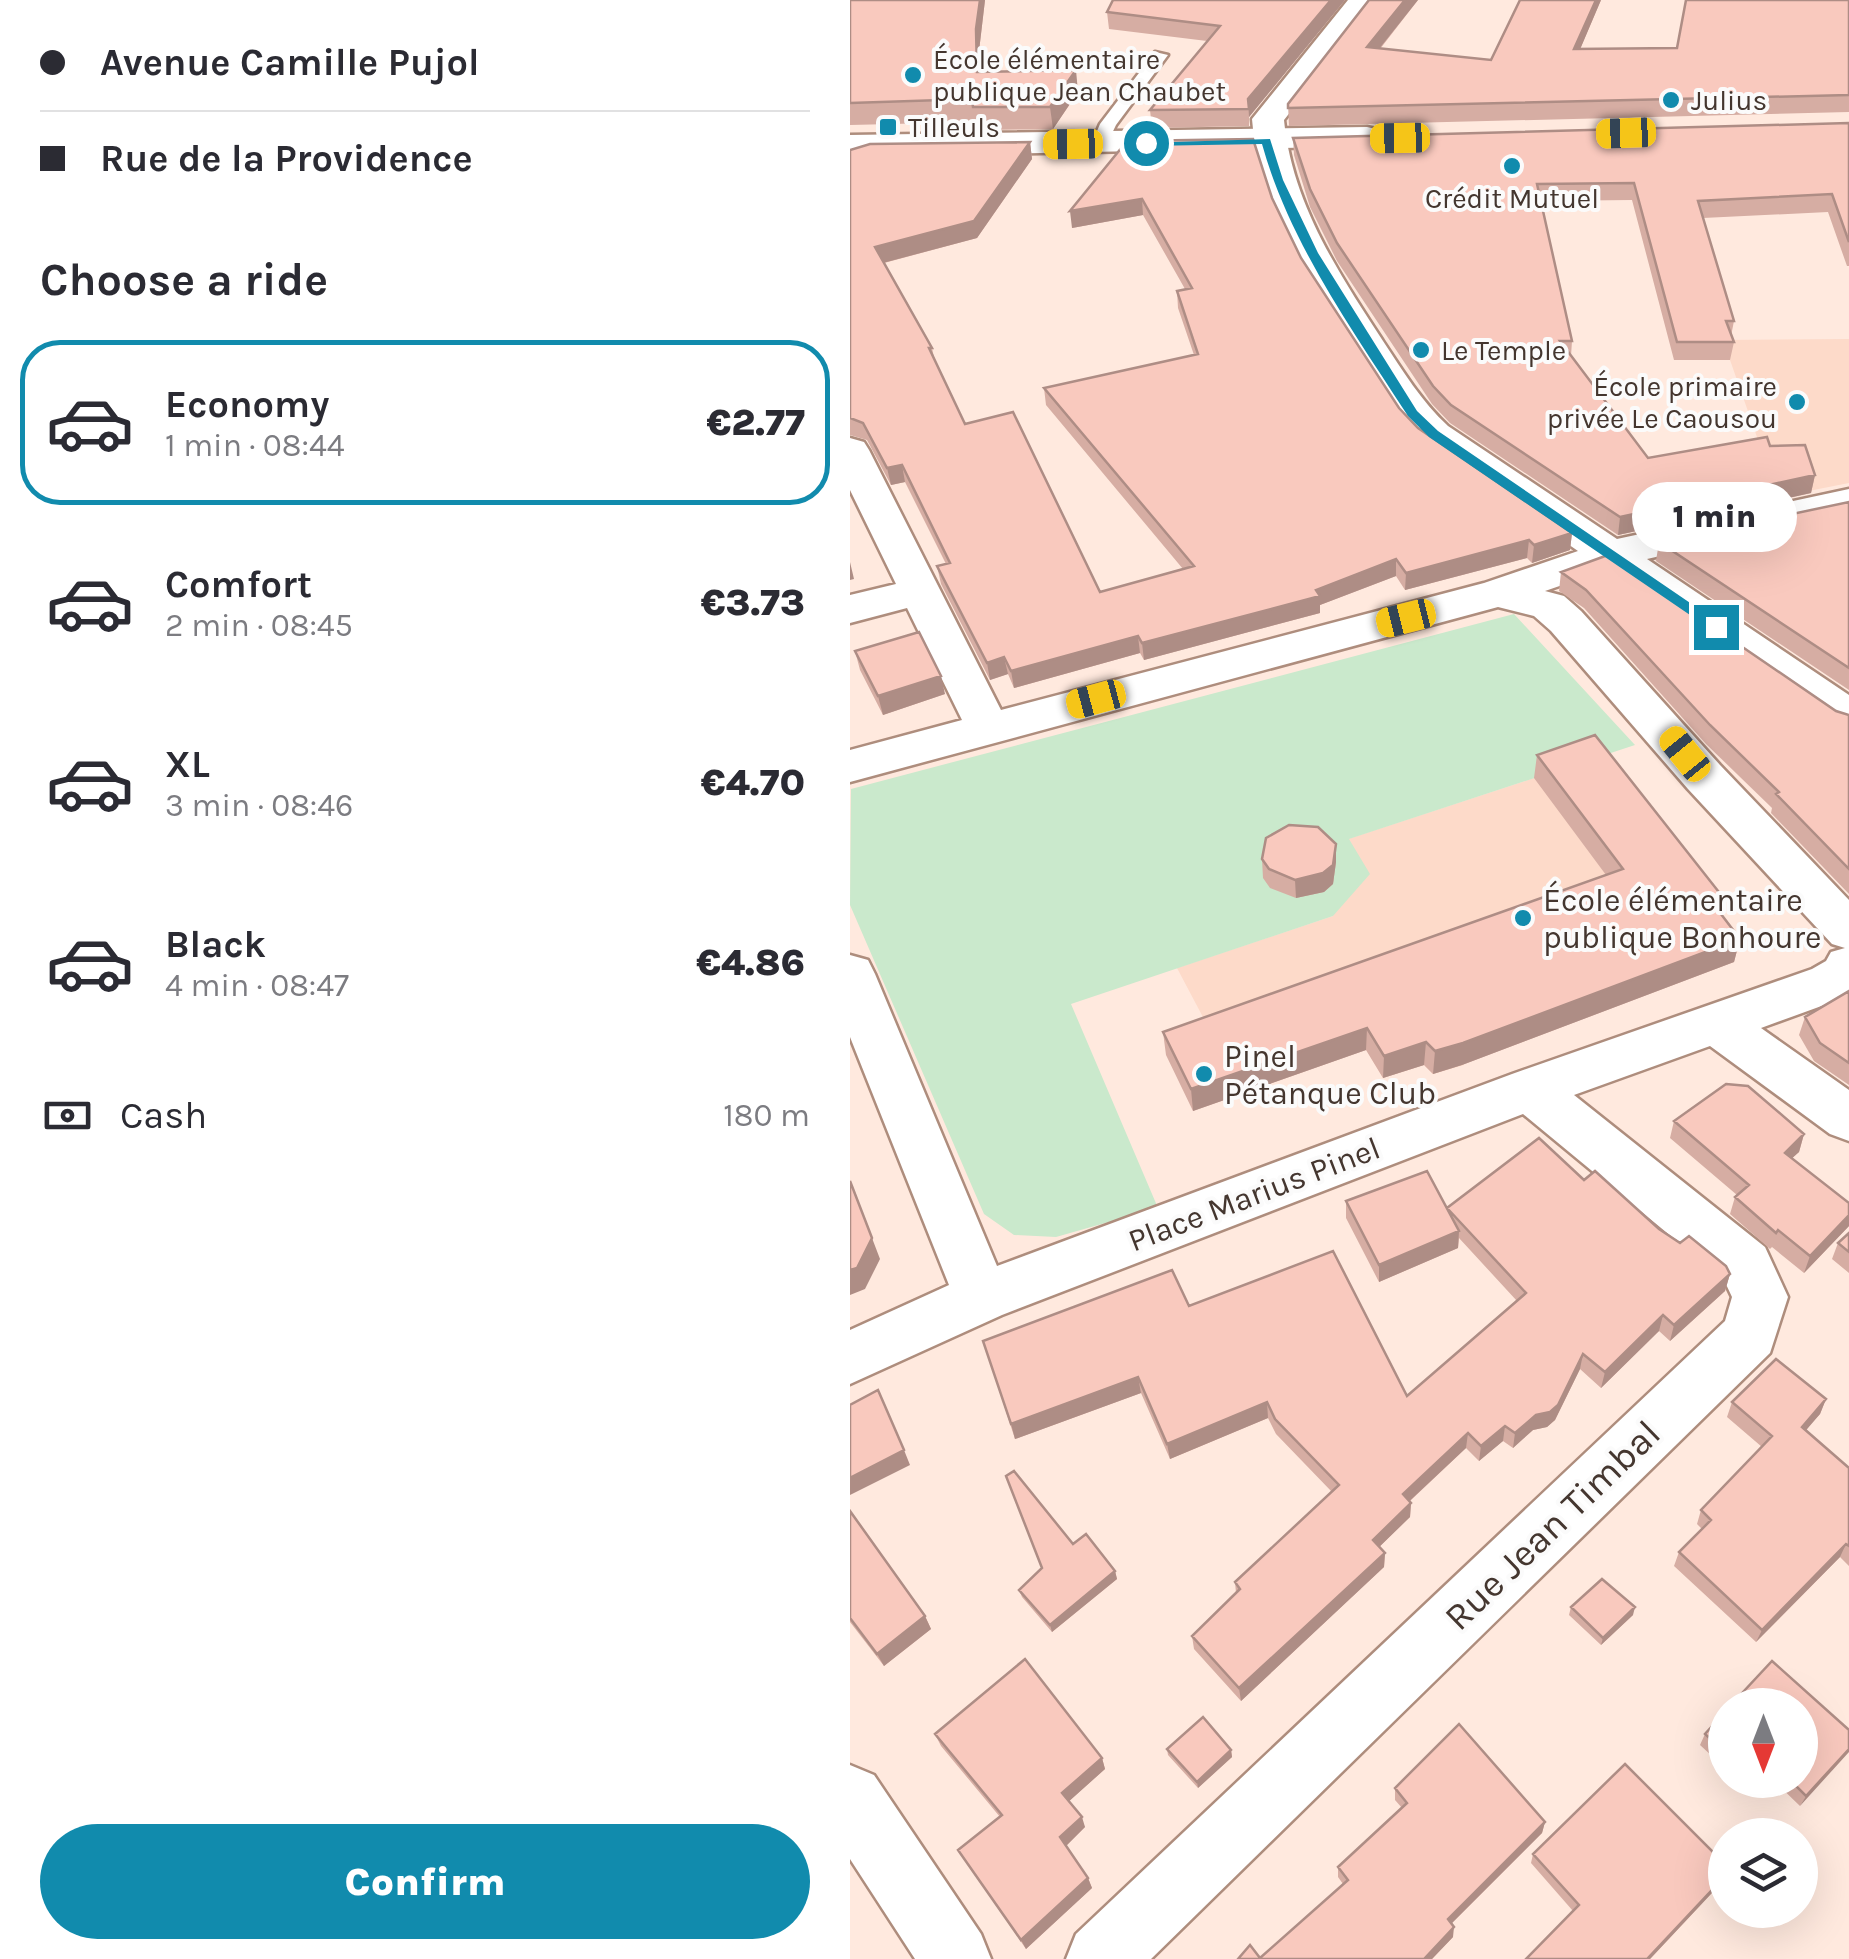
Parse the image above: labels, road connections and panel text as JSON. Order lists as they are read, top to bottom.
{
  "streets": {
    "street": ["Place Marius Pinel", "Rue Jean Timbal"]
  },
  "crossings": [
    ["Place Marius Pinel", "Rue Jean Timbal"]
  ],
  "places": {
    "other": [
      "École élémentaire publique Jean Chaubet",
      "Julius",
      "Crédit Mutuel",
      "Le Temple",
      "École primaire privée Le Caousou",
      "École élémentaire publique Bonhoure",
      "Pinel Pétanque Club"
    ],
    "transit": ["Tilleuls"]
  },
  "north": "bottom",
  "page": {
    "banner": ["Avenue Camille Pujol", "Rue de la Providence"],
    "heading": "Choose a ride",
    "list": [
      {
        "name": "Economy",
        "note": "1 min · 08:44",
        "value": "€2.77"
      },
      {
        "name": "Comfort",
        "note": "2 min · 08:45",
        "value": "€3.73"
      },
      {
        "name": "XL",
        "note": "3 min · 08:46",
        "value": "€4.70"
      },
      {
        "name": "Black",
        "note": "4 min · 08:47",
        "value": "€4.86"
      }
    ],
    "bubble": "1 min",
    "pay": ["Cash", "180 m"],
    "buttons": "Confirm"
  }
}
